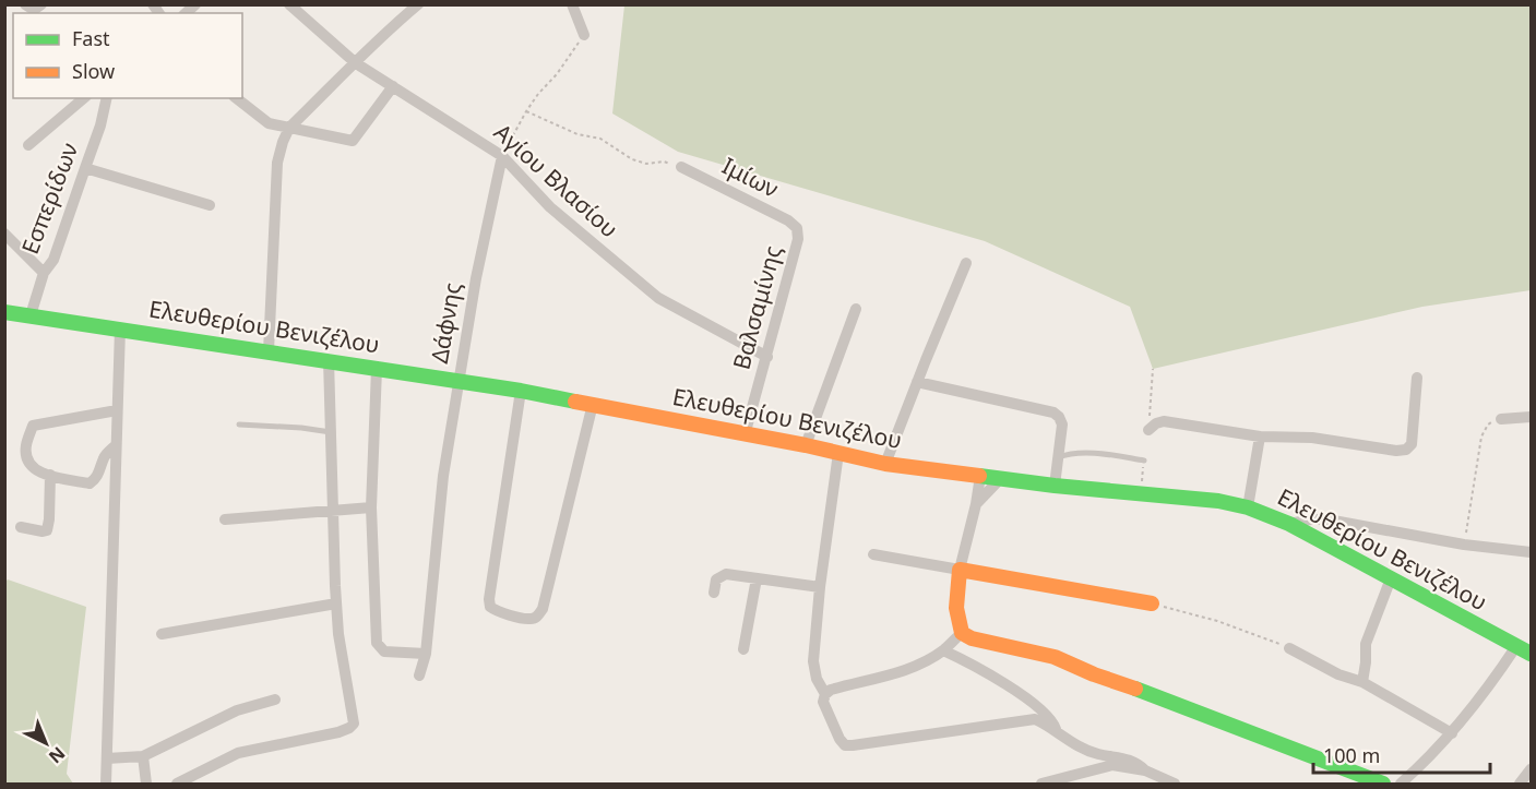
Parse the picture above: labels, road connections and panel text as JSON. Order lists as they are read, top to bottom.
{
  "streets": {
    "street": [
      "Ιμίων",
      "Αγίου Βλασίου",
      "Εσπερίδων",
      "Βαλσαμίνης",
      "Δάφνης",
      "Ελευθερίου Βενιζέλου"
    ]
  },
  "crossings": [
    ["Ιμίων", "Βαλσαμίνης"],
    ["Αγίου Βλασίου", "Βαλσαμίνης"],
    ["Αγίου Βλασίου", "Δάφνης"],
    ["Εσπερίδων", "Ελευθερίου Βενιζέλου"],
    ["Βαλσαμίνης", "Ελευθερίου Βενιζέλου"],
    ["Δάφνης", "Ελευθερίου Βενιζέλου"]
  ],
  "legend": ["Fast", "Slow"],
  "scale_bar": "100 m",
  "north": "bottom right"
}
